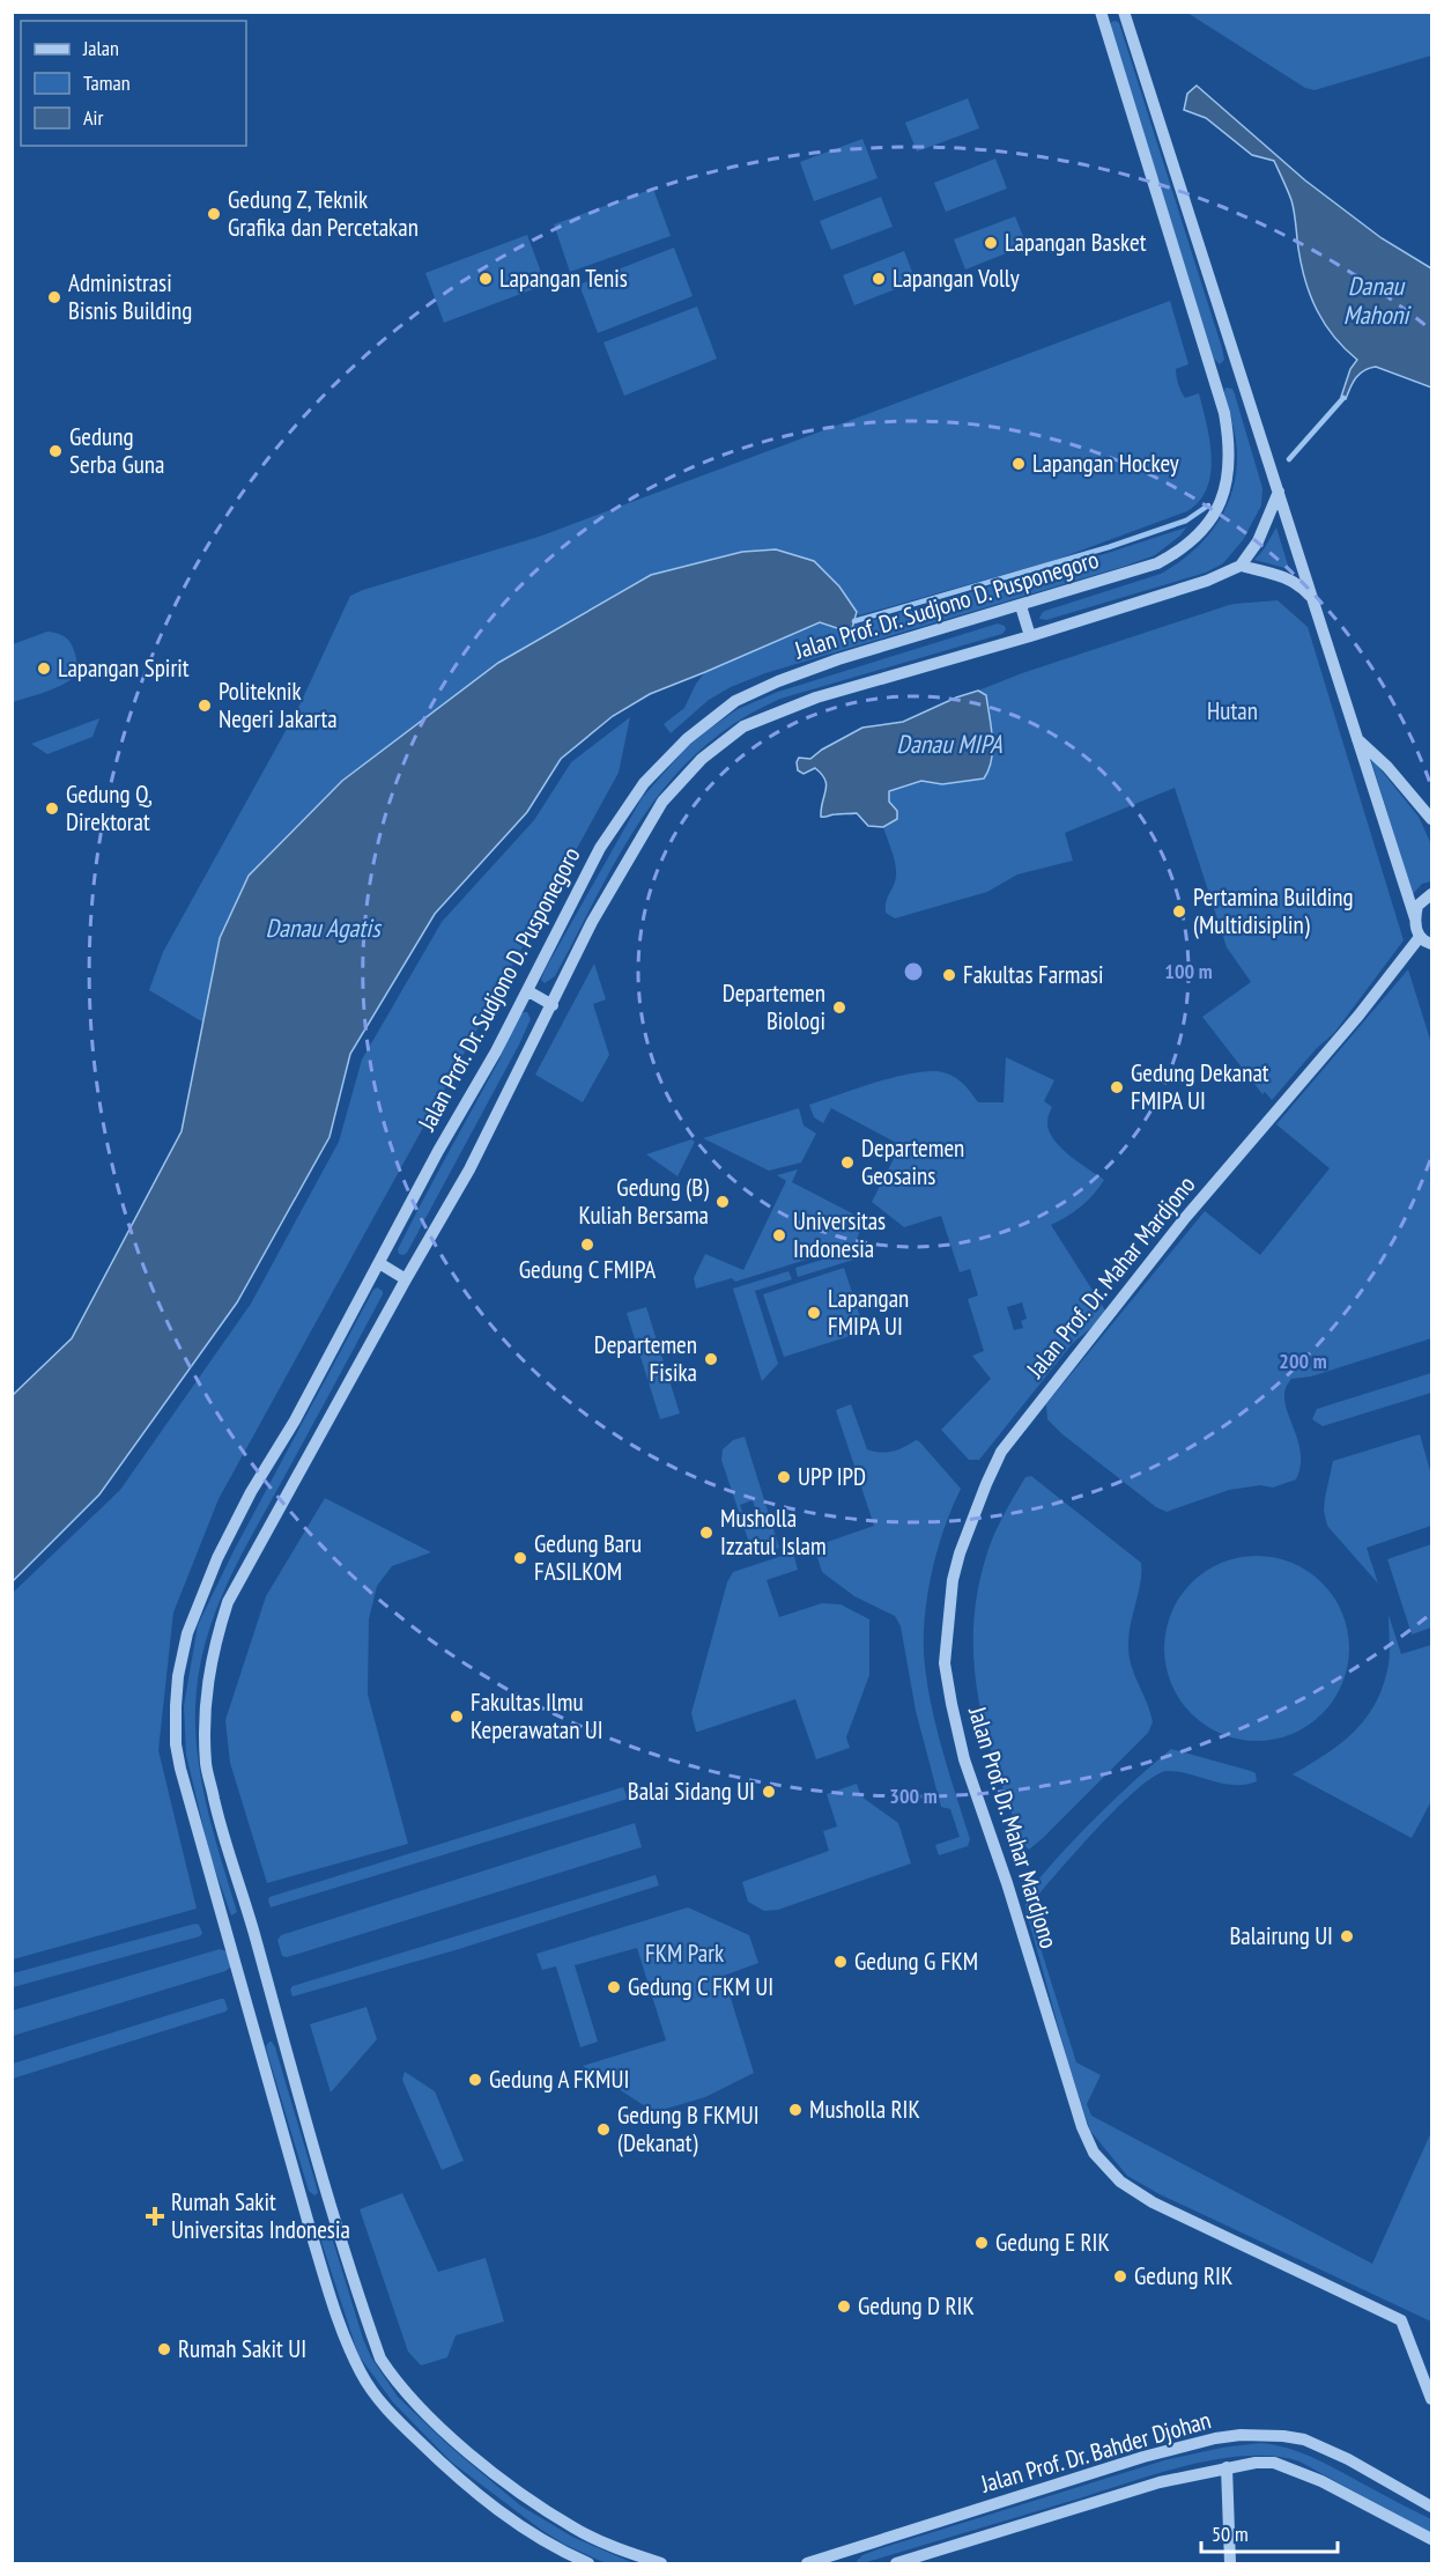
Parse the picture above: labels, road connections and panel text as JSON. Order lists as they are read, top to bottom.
{
  "streets": {
    "street": ["Jalan Prof. Dr. Sudjono D. Pusponegoro", "Jalan Prof. Dr. Mahar Mardjono", "Jalan Prof. Dr. Bahder Djohan"]
  },
  "water": ["Danau Mahoni", "Danau MIPA", "Danau Agatis"],
  "parks": ["Hutan", "FKM Park"],
  "places": {
    "other": [
      "Gedung Z, Teknik Grafika dan Percetakan",
      "Lapangan Basket",
      "Lapangan Tenis",
      "Lapangan Volly",
      "Administrasi Bisnis Building",
      "Gedung Serba Guna",
      "Lapangan Hockey",
      "Lapangan Spirit",
      "Politeknik Negeri Jakarta",
      "Gedung Q, Direktorat",
      "Pertamina Building (Multidisiplin)",
      "Fakultas Farmasi",
      "Departemen Biologi",
      "Gedung Dekanat FMIPA UI",
      "Departemen Geosains",
      "Gedung (B) Kuliah Bersama",
      "Universitas Indonesia",
      "Gedung C FMIPA",
      "Lapangan FMIPA UI",
      "Departemen Fisika",
      "UPP IPD",
      "Musholla Izzatul Islam",
      "Gedung Baru FASILKOM",
      "Fakultas Ilmu Keperawatan UI",
      "Balai Sidang UI",
      "Balairung UI",
      "Gedung G FKM",
      "Gedung C FKM UI",
      "Gedung A FKMUI",
      "Musholla RIK",
      "Gedung B FKMUI (Dekanat)",
      "Gedung E RIK",
      "Gedung RIK",
      "Gedung D RIK",
      "Rumah Sakit UI"
    ],
    "health": ["Rumah Sakit Universitas Indonesia"]
  },
  "legend": ["Jalan", "Taman", "Air"],
  "scale_bar": "50 m",
  "rings": ["100 m", "200 m", "300 m"]
}
